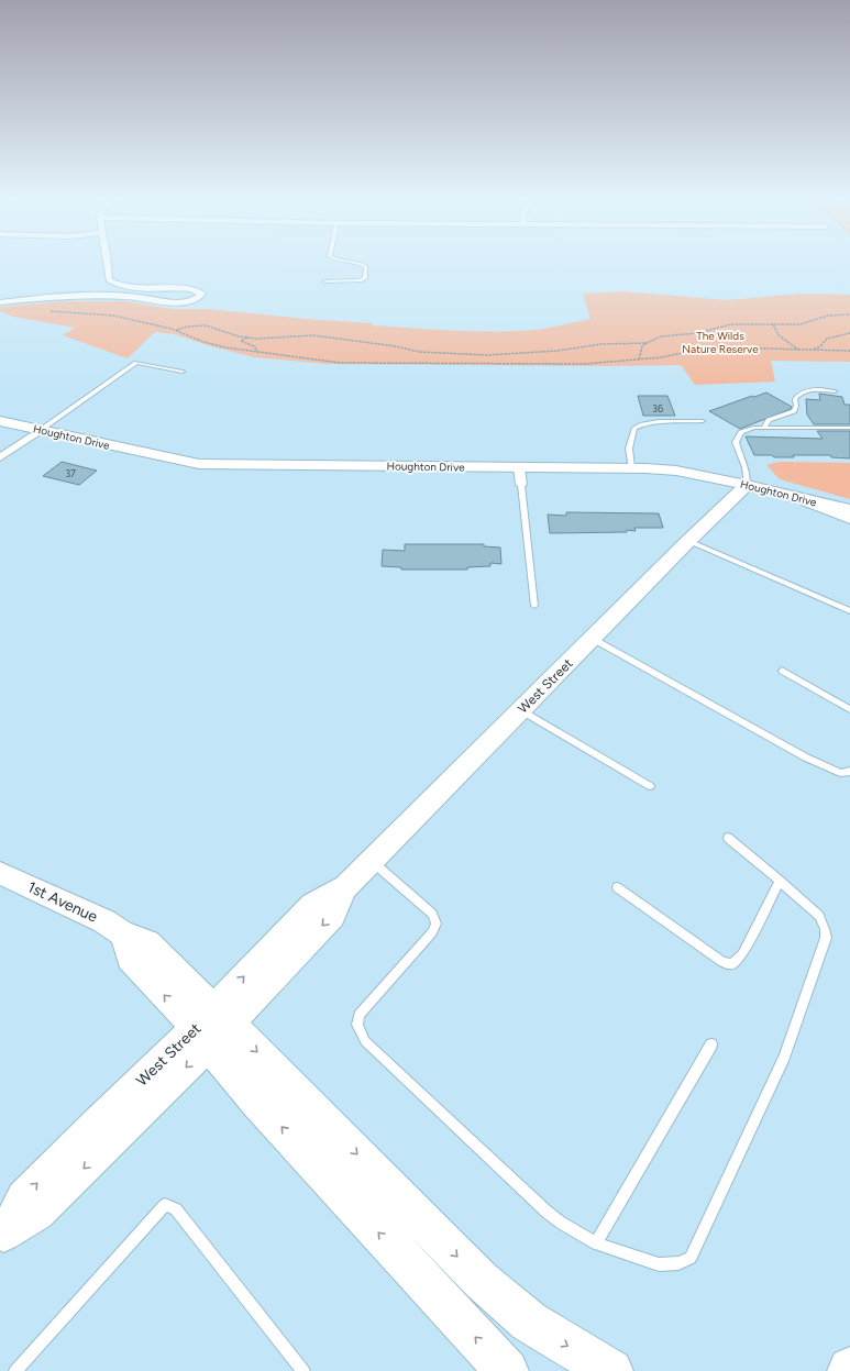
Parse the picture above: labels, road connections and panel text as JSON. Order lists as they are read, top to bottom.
{
  "streets": {
    "main road": ["Houghton Drive", "West Street", "1st Avenue"]
  },
  "crossings": [
    ["Houghton Drive", "West Street"],
    ["West Street", "1st Avenue"]
  ],
  "parks": ["The Wilds Nature Reserve"],
  "house_numbers": ["36", "37"]
}
